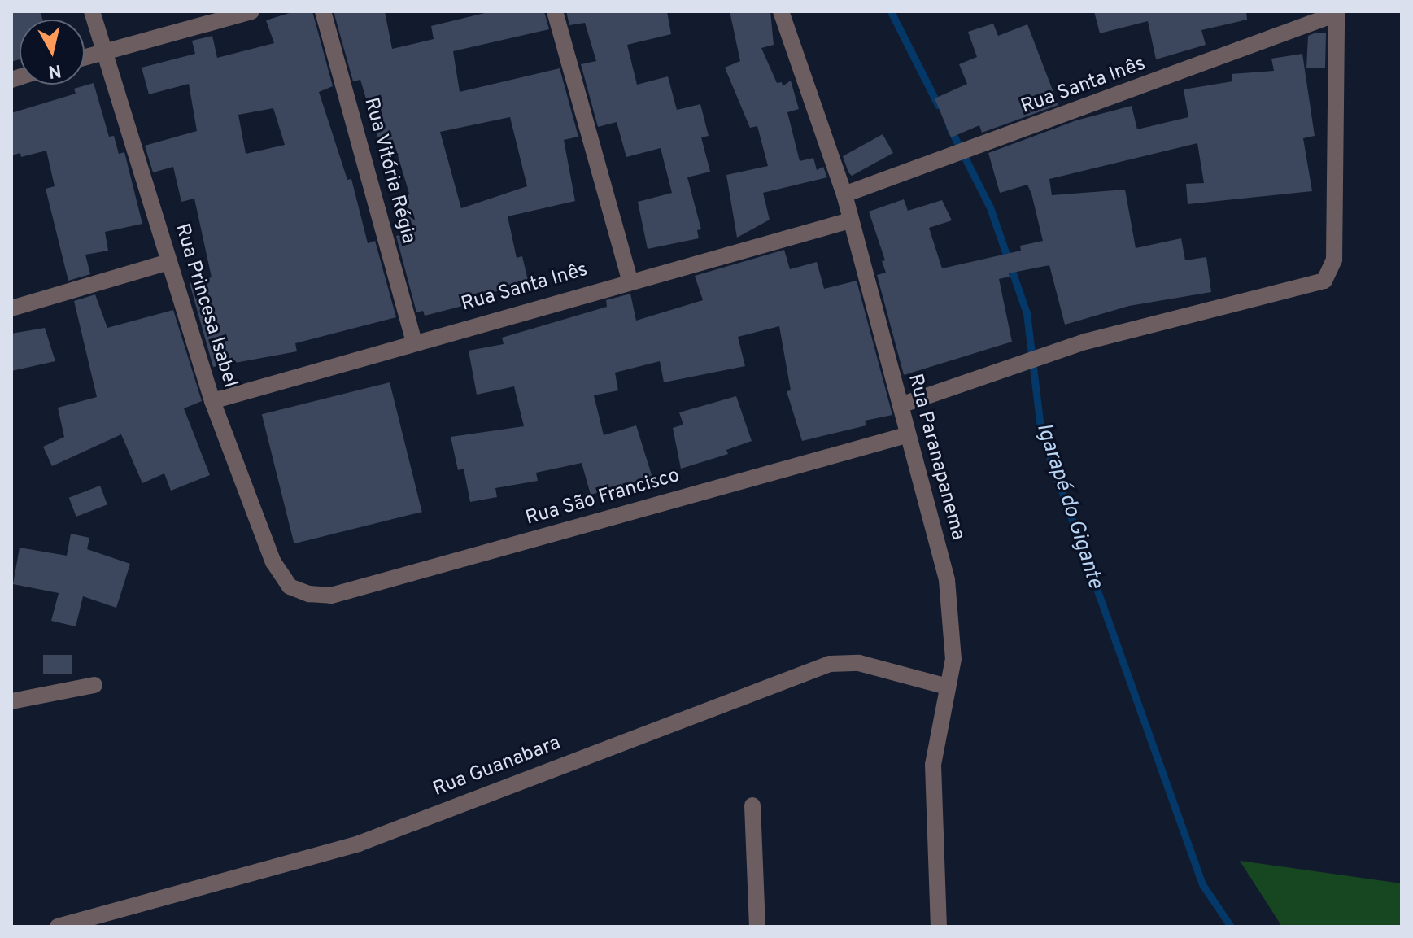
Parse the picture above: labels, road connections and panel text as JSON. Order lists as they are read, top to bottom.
{
  "streets": {
    "street": [
      "Rua Santa Inês",
      "Rua Vitória Régia",
      "Rua Princesa Isabel",
      "Rua Paranapanema",
      "Rua São Francisco",
      "Rua Guanabara"
    ]
  },
  "crossings": [
    ["Rua Santa Inês", "Rua Vitória Régia"],
    ["Rua Santa Inês", "Rua Princesa Isabel"],
    ["Rua Santa Inês", "Rua Paranapanema"],
    ["Rua Princesa Isabel", "Rua São Francisco"],
    ["Rua Paranapanema", "Rua São Francisco"],
    ["Rua Paranapanema", "Rua Guanabara"]
  ],
  "water": ["Igarapé do Gigante"],
  "north": "bottom"
}
